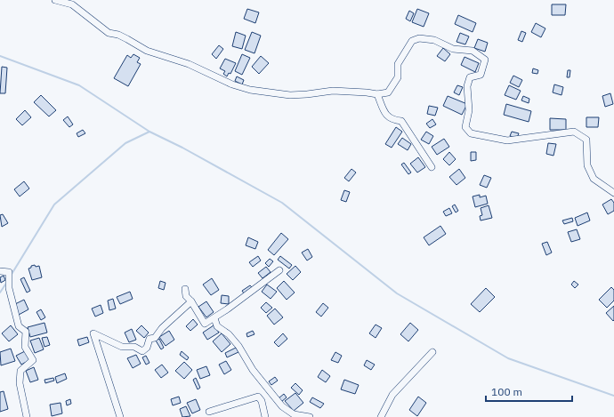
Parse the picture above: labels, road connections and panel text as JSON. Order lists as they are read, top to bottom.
{
  "scale_bar": "100 m"
}
